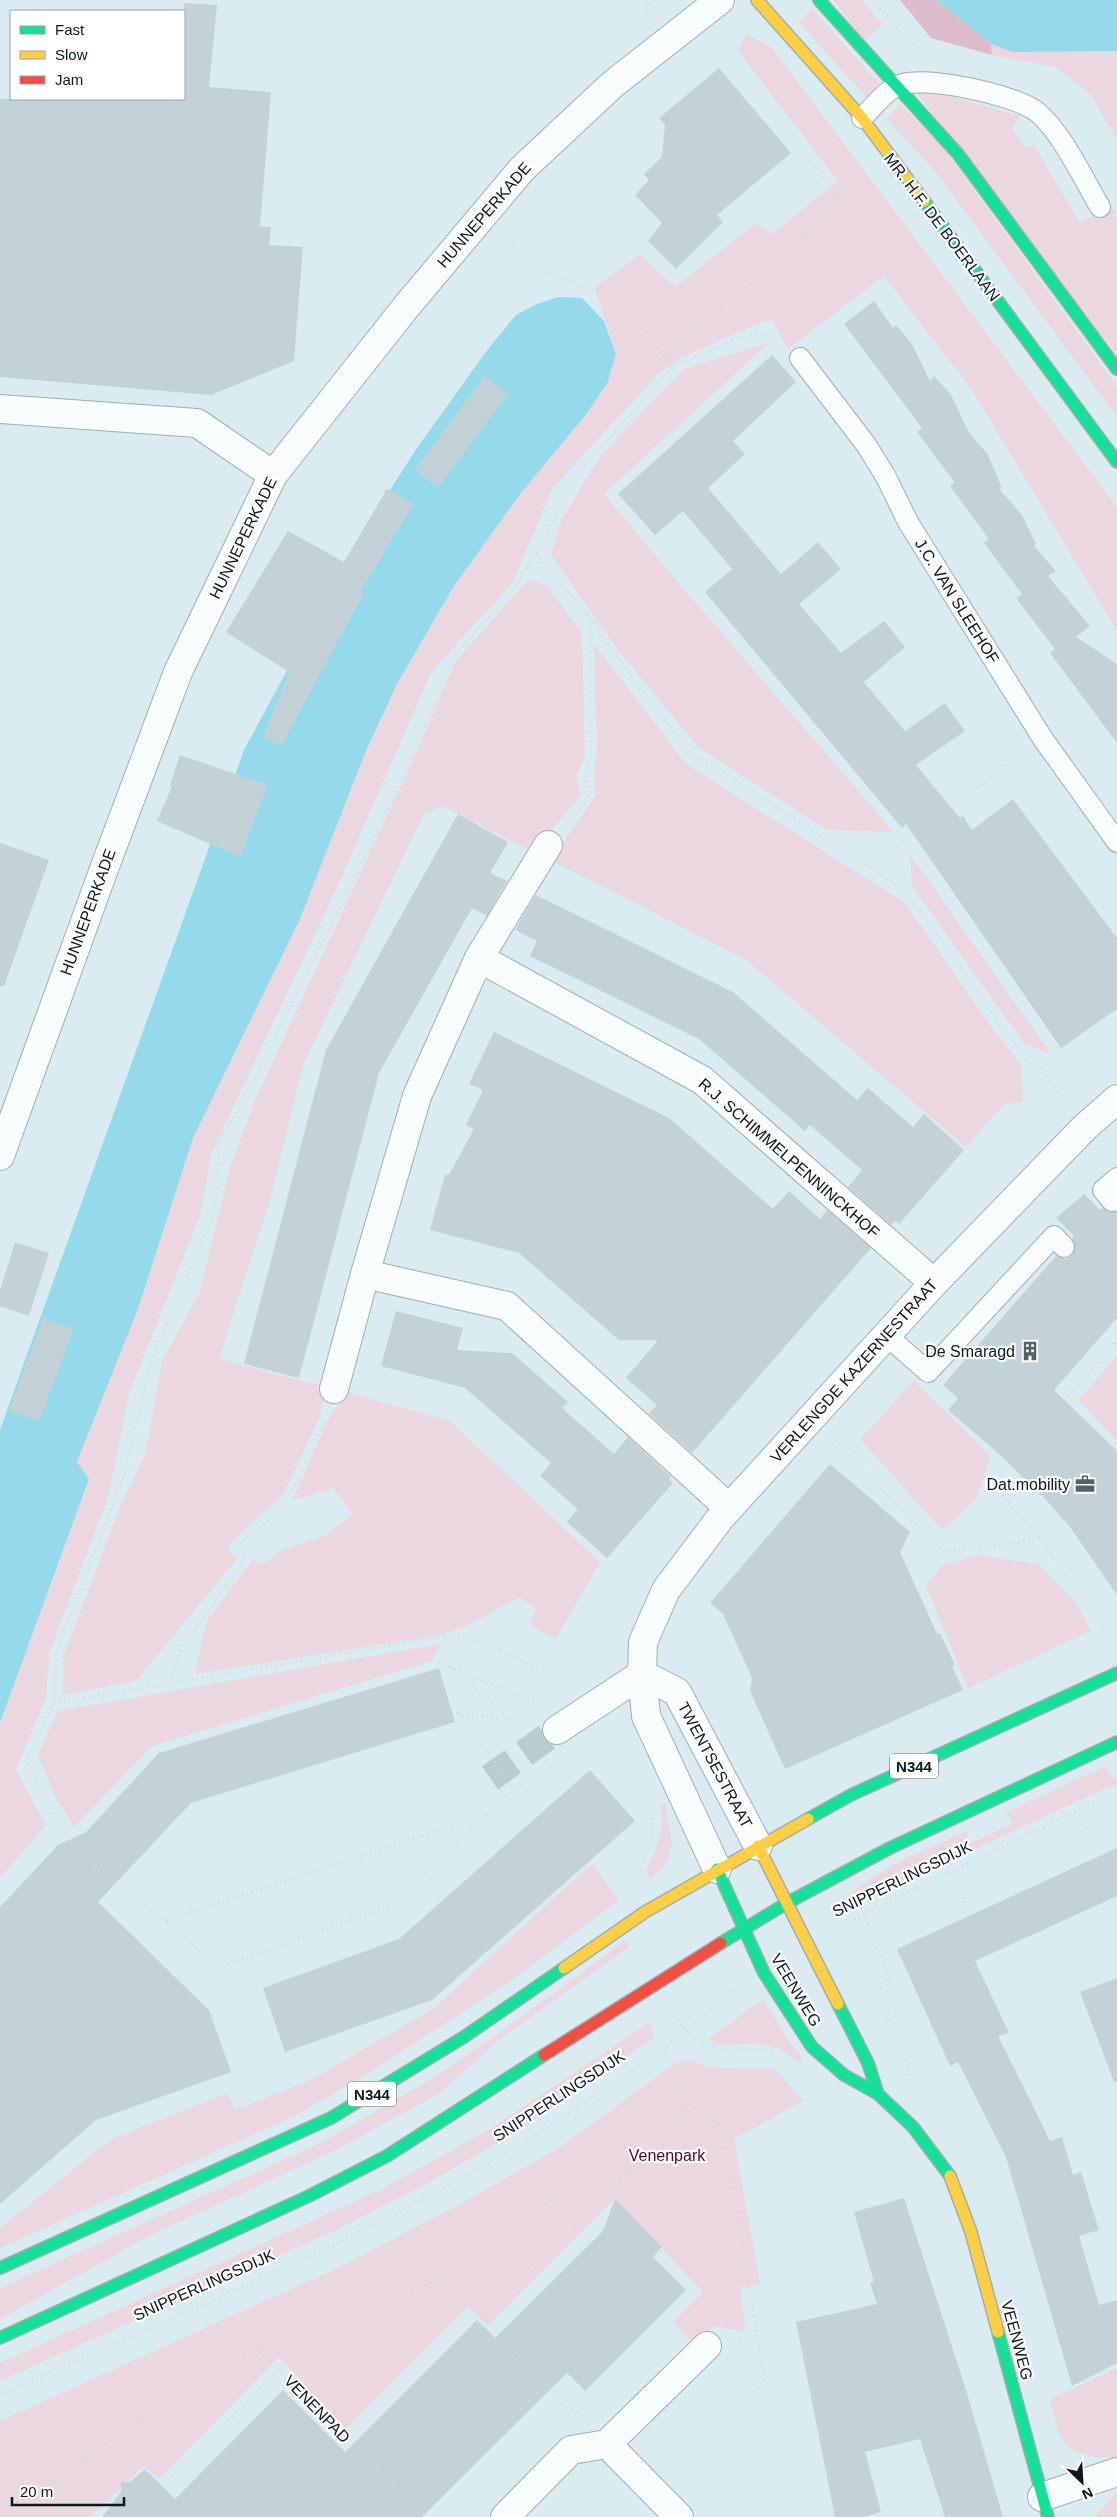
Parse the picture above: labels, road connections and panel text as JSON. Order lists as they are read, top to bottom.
{
  "streets": {
    "main road": [
      "MR. H.F. DE BOERLAAN",
      "N344",
      "SNIPPERLINGSDIJK",
      "VEENWEG"
    ],
    "street": [
      "HUNNEPERKADE",
      "R.J. SCHIMMELPENNINCKHOF",
      "VERLENGDE KAZERNESTRAAT",
      "TWENTSESTRAAT"
    ],
    "lane": ["J.C. VAN SLEEHOF"],
    "path": ["VENENPAD"]
  },
  "crossings": [
    ["R.J. SCHIMMELPENNINCKHOF", "VERLENGDE KAZERNESTRAAT"],
    ["VERLENGDE KAZERNESTRAAT", "TWENTSESTRAAT"],
    ["TWENTSESTRAAT", "N344"],
    ["SNIPPERLINGSDIJK", "VEENWEG"]
  ],
  "parks": ["Venenpark"],
  "places": {
    "building": ["De Smaragd"],
    "office": ["Dat.mobility"]
  },
  "legend": ["Fast", "Slow", "Jam"],
  "scale_bar": "20 m",
  "north": "bottom right"
}
